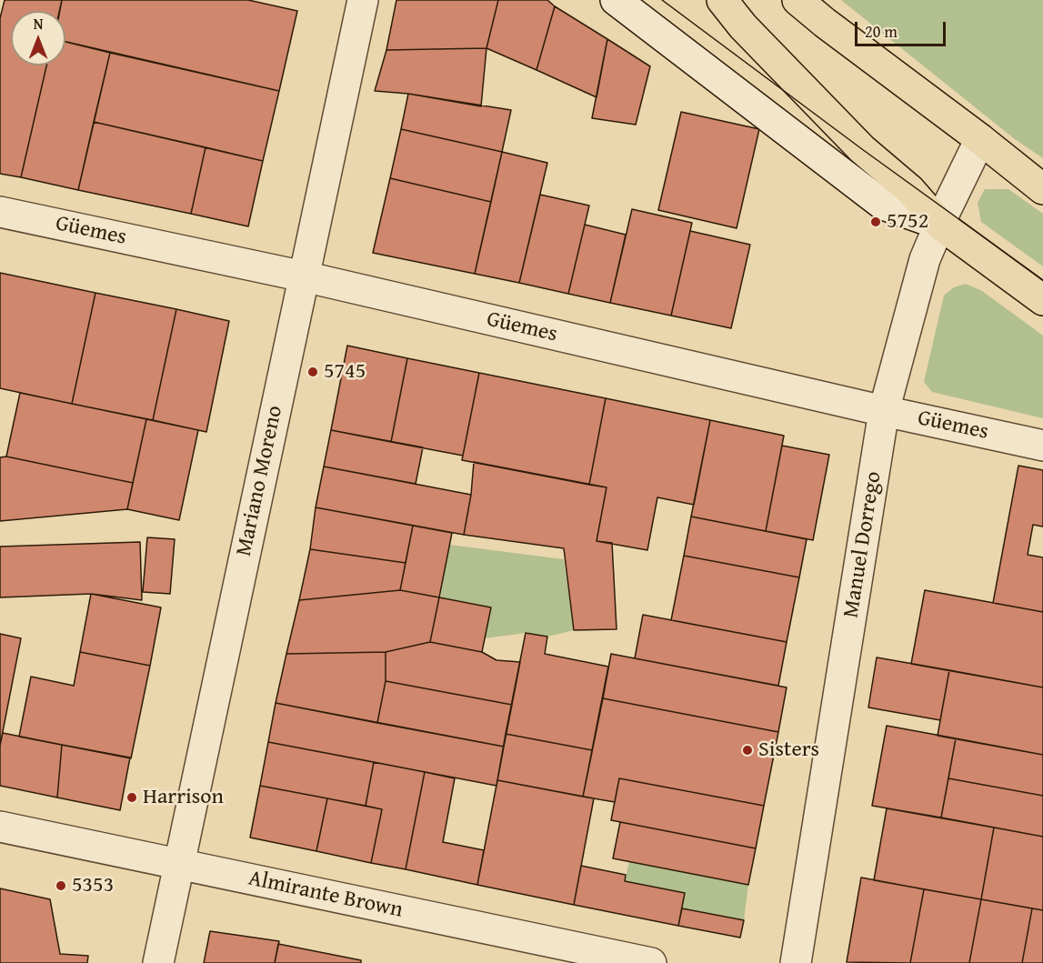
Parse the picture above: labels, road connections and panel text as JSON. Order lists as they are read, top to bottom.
{
  "streets": {
    "street": [
      "Güemes",
      "Mariano Moreno",
      "Manuel Dorrego",
      "Almirante Brown"
    ]
  },
  "crossings": [
    ["Güemes", "Mariano Moreno"],
    ["Güemes", "Manuel Dorrego"],
    ["Mariano Moreno", "Almirante Brown"]
  ],
  "places": [
    "5752",
    "5745",
    "Sisters",
    "Harrison",
    "5353"
  ],
  "scale_bar": "20 m",
  "north": "top"
}
